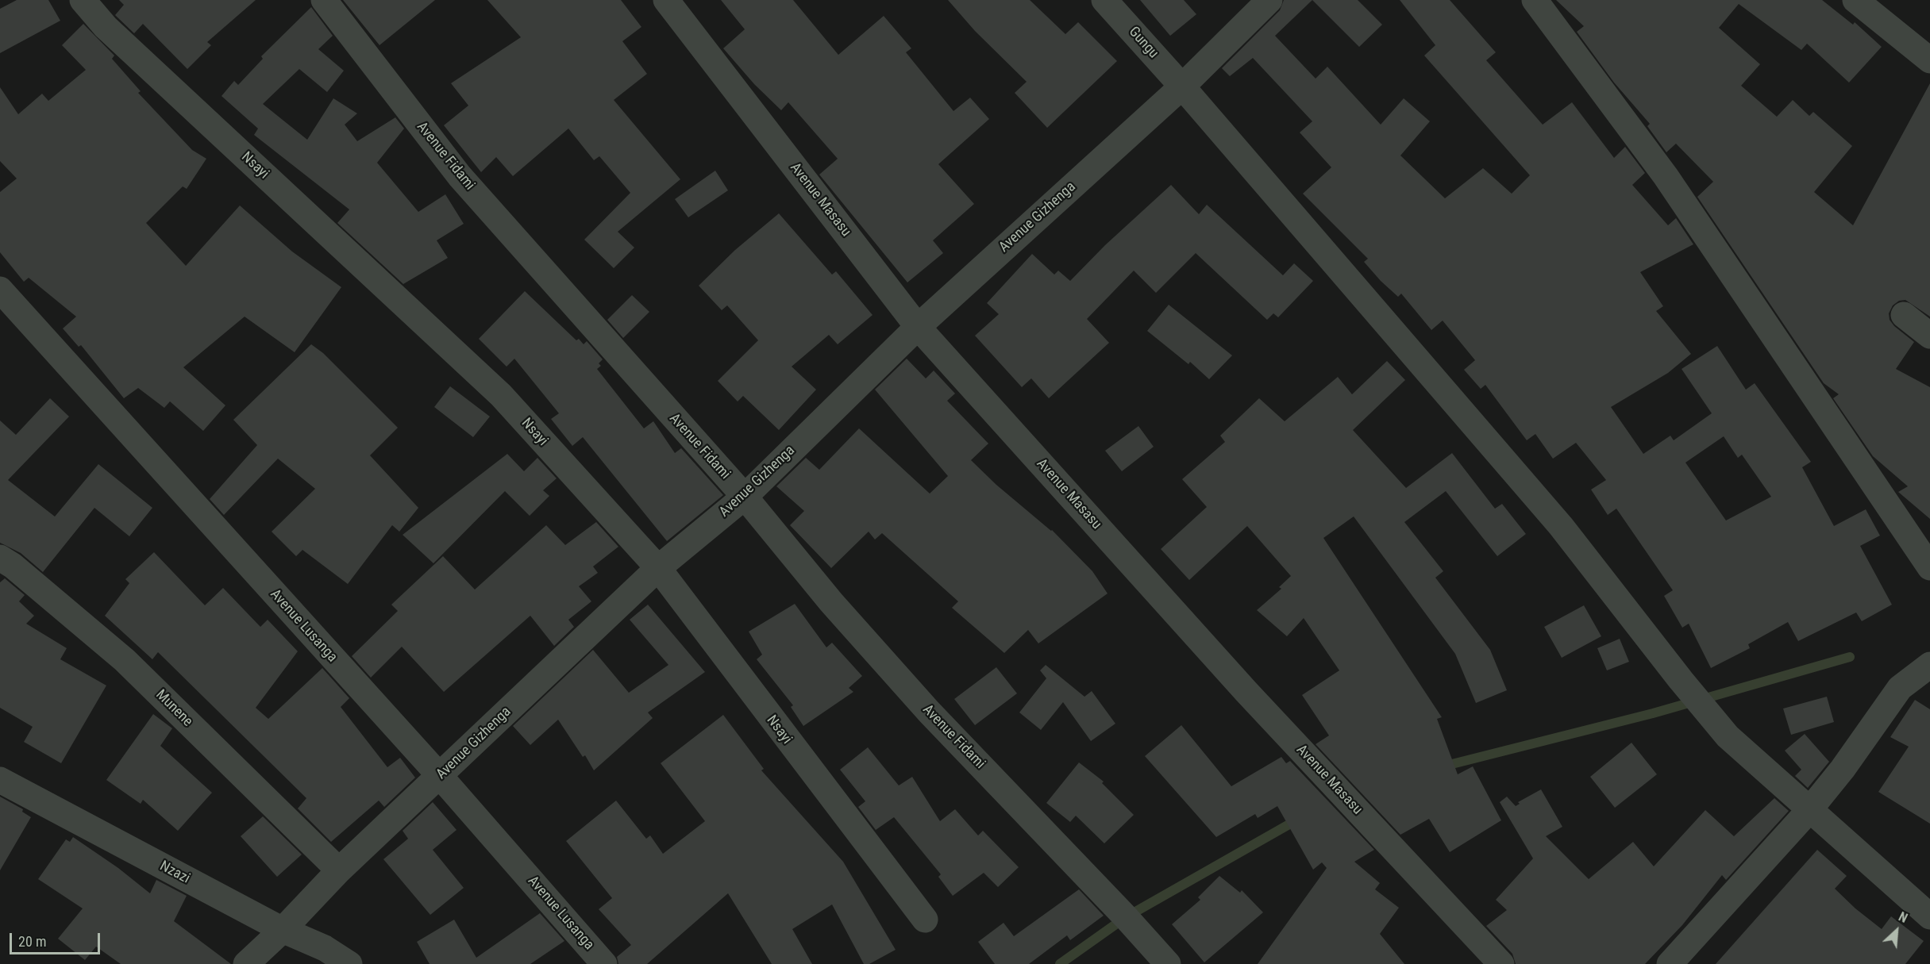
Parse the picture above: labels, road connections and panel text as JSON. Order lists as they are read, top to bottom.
{
  "streets": {
    "street": [
      "Gungu",
      "Avenue Fidami",
      "Nsayi",
      "Avenue Masasu",
      "Avenue Gizhenga",
      "Avenue Lusanga",
      "Munene",
      "Nzazi"
    ]
  },
  "crossings": [
    ["Gungu", "Avenue Gizhenga"],
    ["Avenue Fidami", "Avenue Gizhenga"],
    ["Nsayi", "Avenue Gizhenga"],
    ["Avenue Masasu", "Avenue Gizhenga"],
    ["Avenue Gizhenga", "Avenue Lusanga"],
    ["Avenue Gizhenga", "Munene"],
    ["Avenue Gizhenga", "Nzazi"]
  ],
  "scale_bar": "20 m",
  "north": "top right"
}
